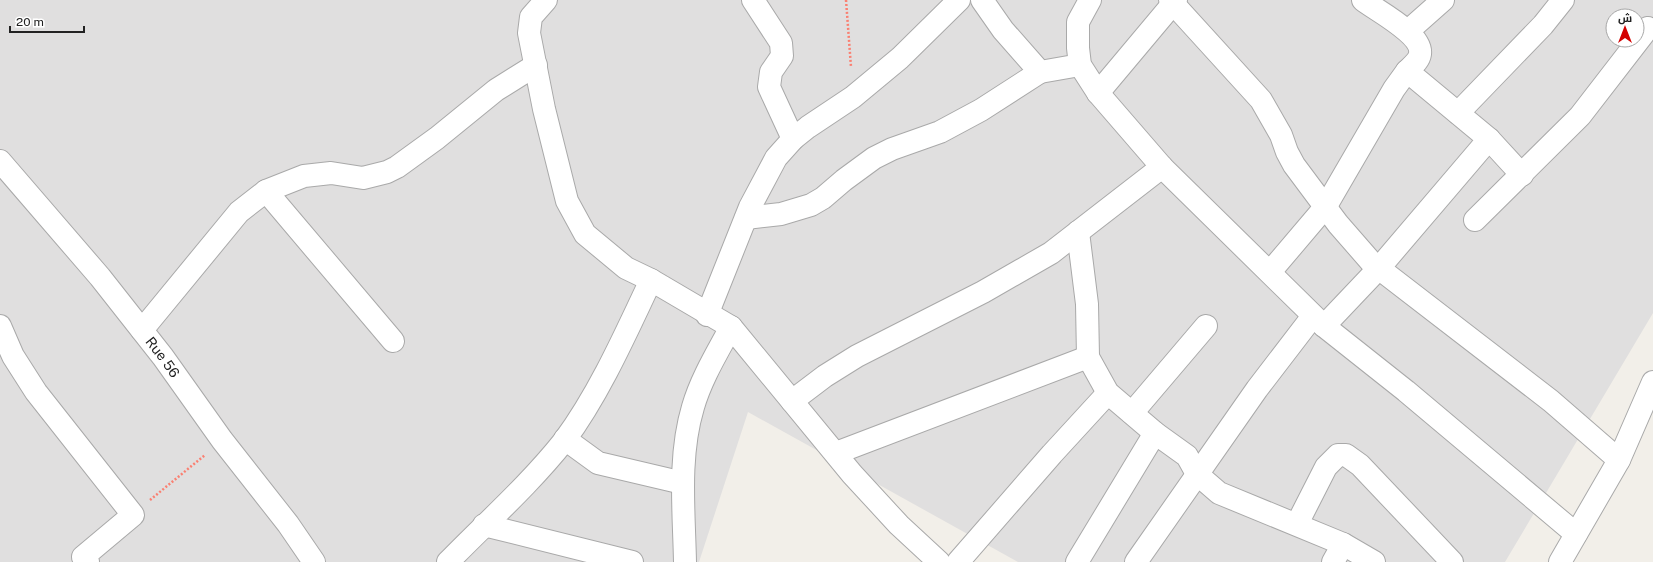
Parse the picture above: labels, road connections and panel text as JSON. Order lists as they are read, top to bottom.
{
  "streets": {
    "street": ["Rue 56"]
  },
  "scale_bar": "20 m",
  "north": "top"
}
